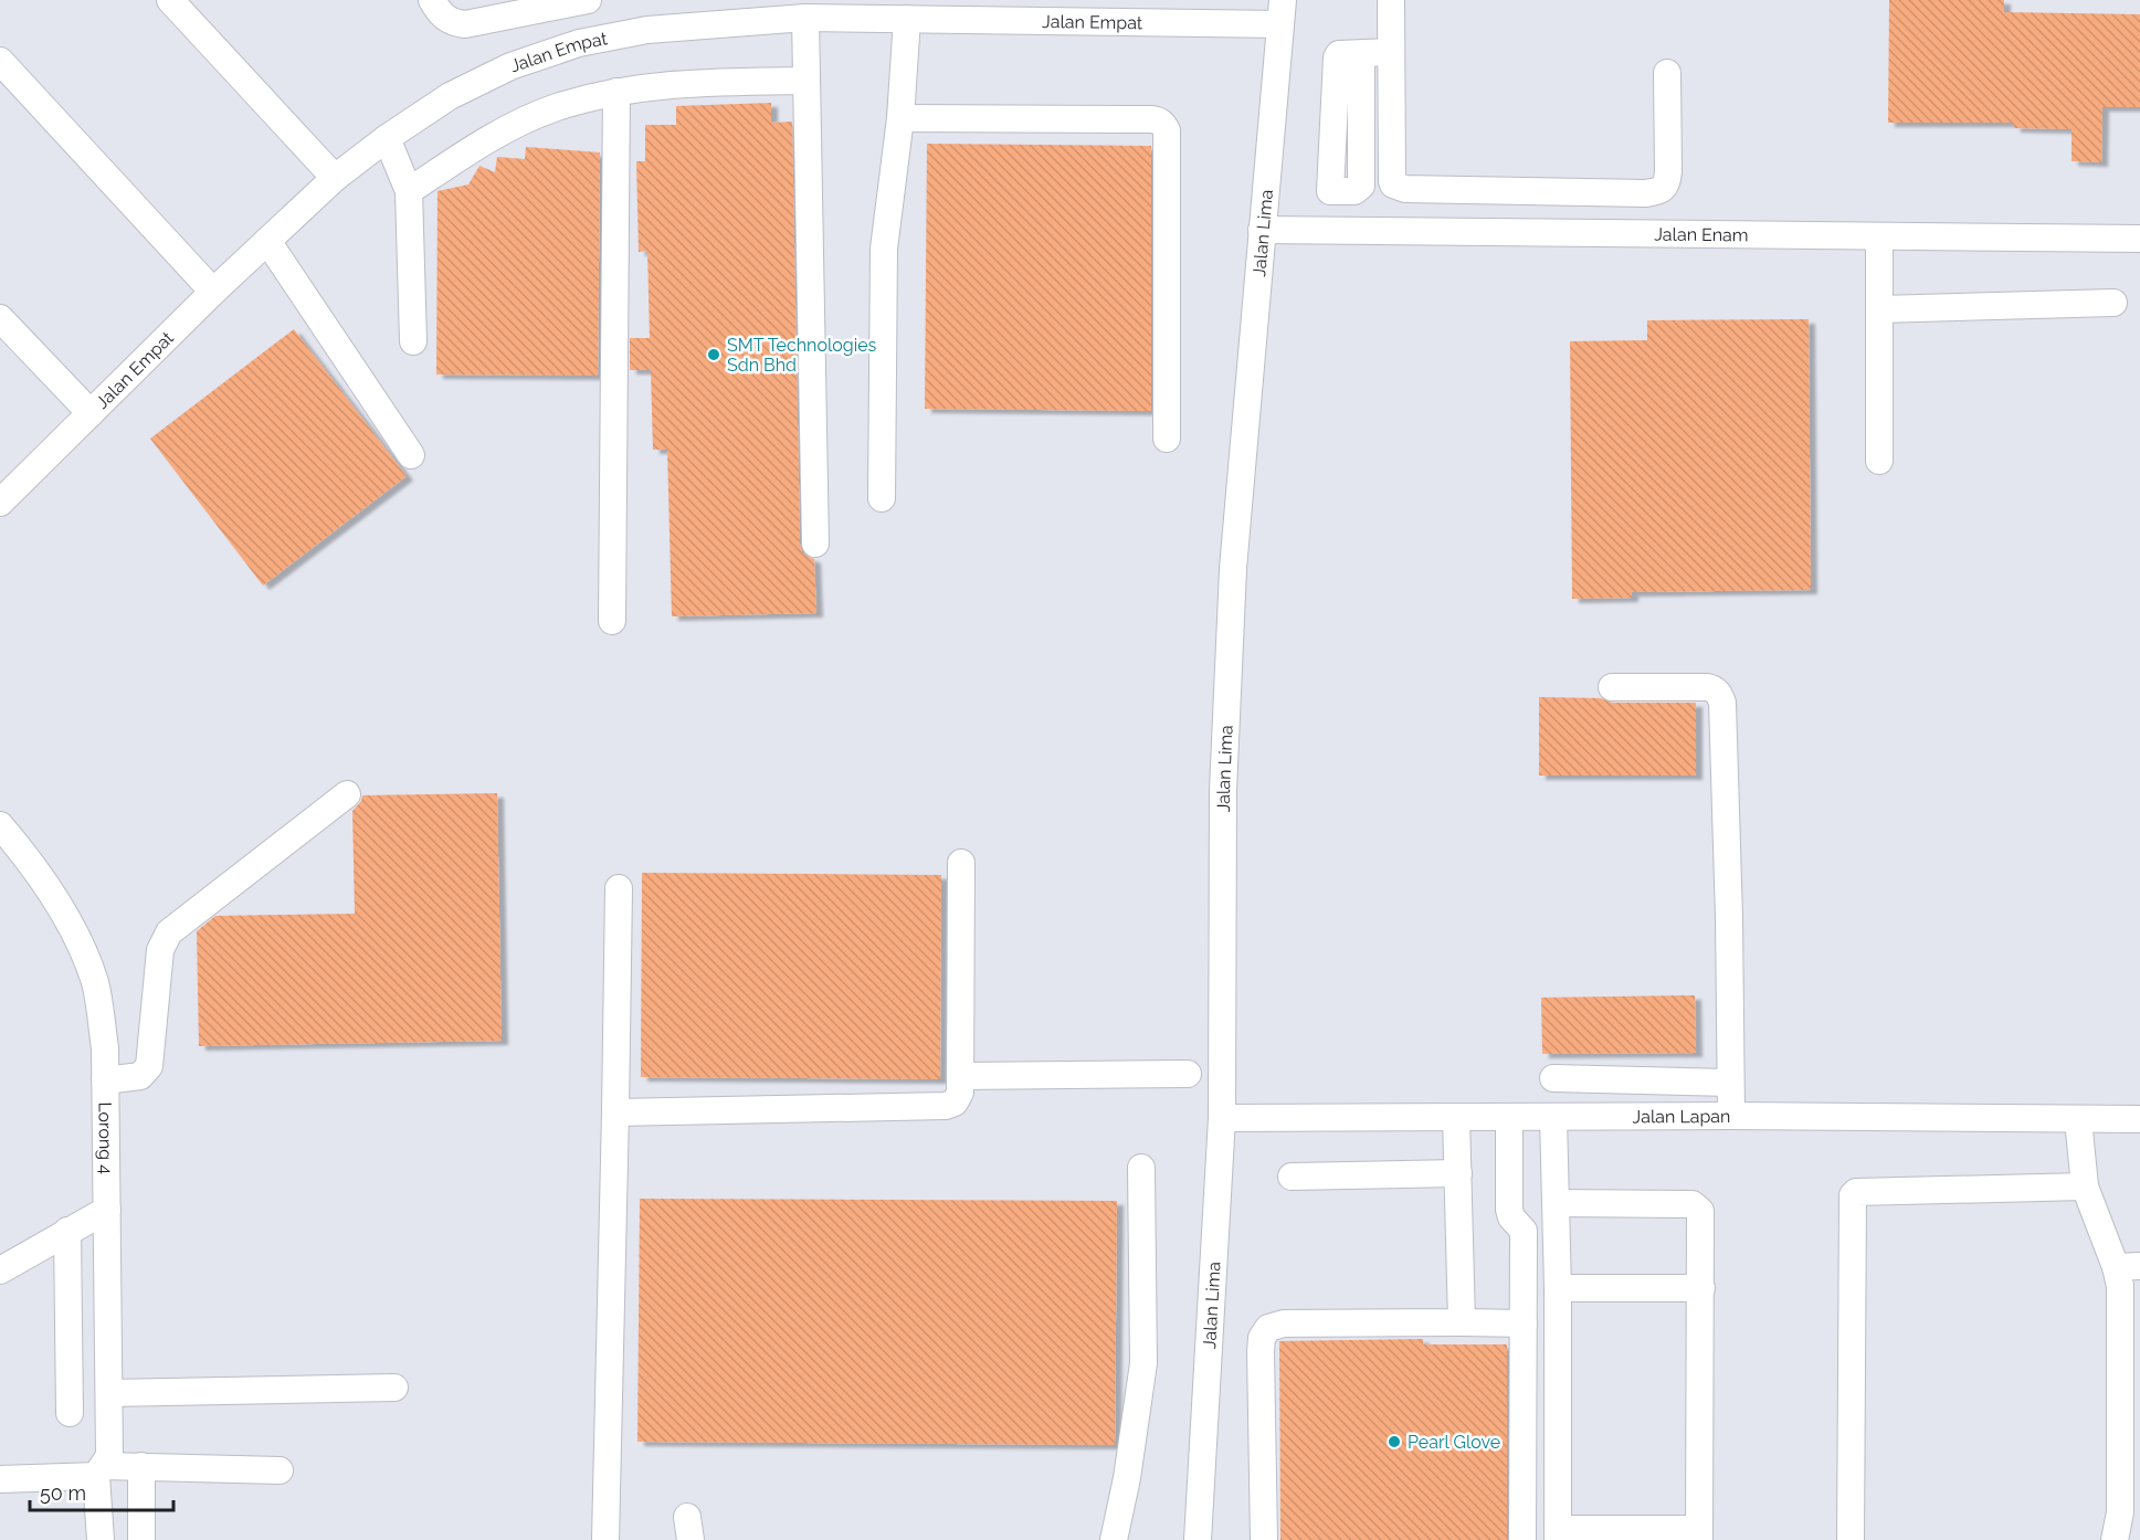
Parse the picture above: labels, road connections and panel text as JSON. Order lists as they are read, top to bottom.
{
  "streets": {
    "street": [
      "Jalan Empat",
      "Jalan Lima",
      "Jalan Enam",
      "Jalan Lapan",
      "Lorong 4"
    ]
  },
  "crossings": [
    ["Jalan Empat", "Jalan Lima"],
    ["Jalan Lima", "Jalan Enam"],
    ["Jalan Lima", "Jalan Lapan"]
  ],
  "places": ["SMT Technologies Sdn Bhd", "Pearl Glove"],
  "scale_bar": "50 m"
}
